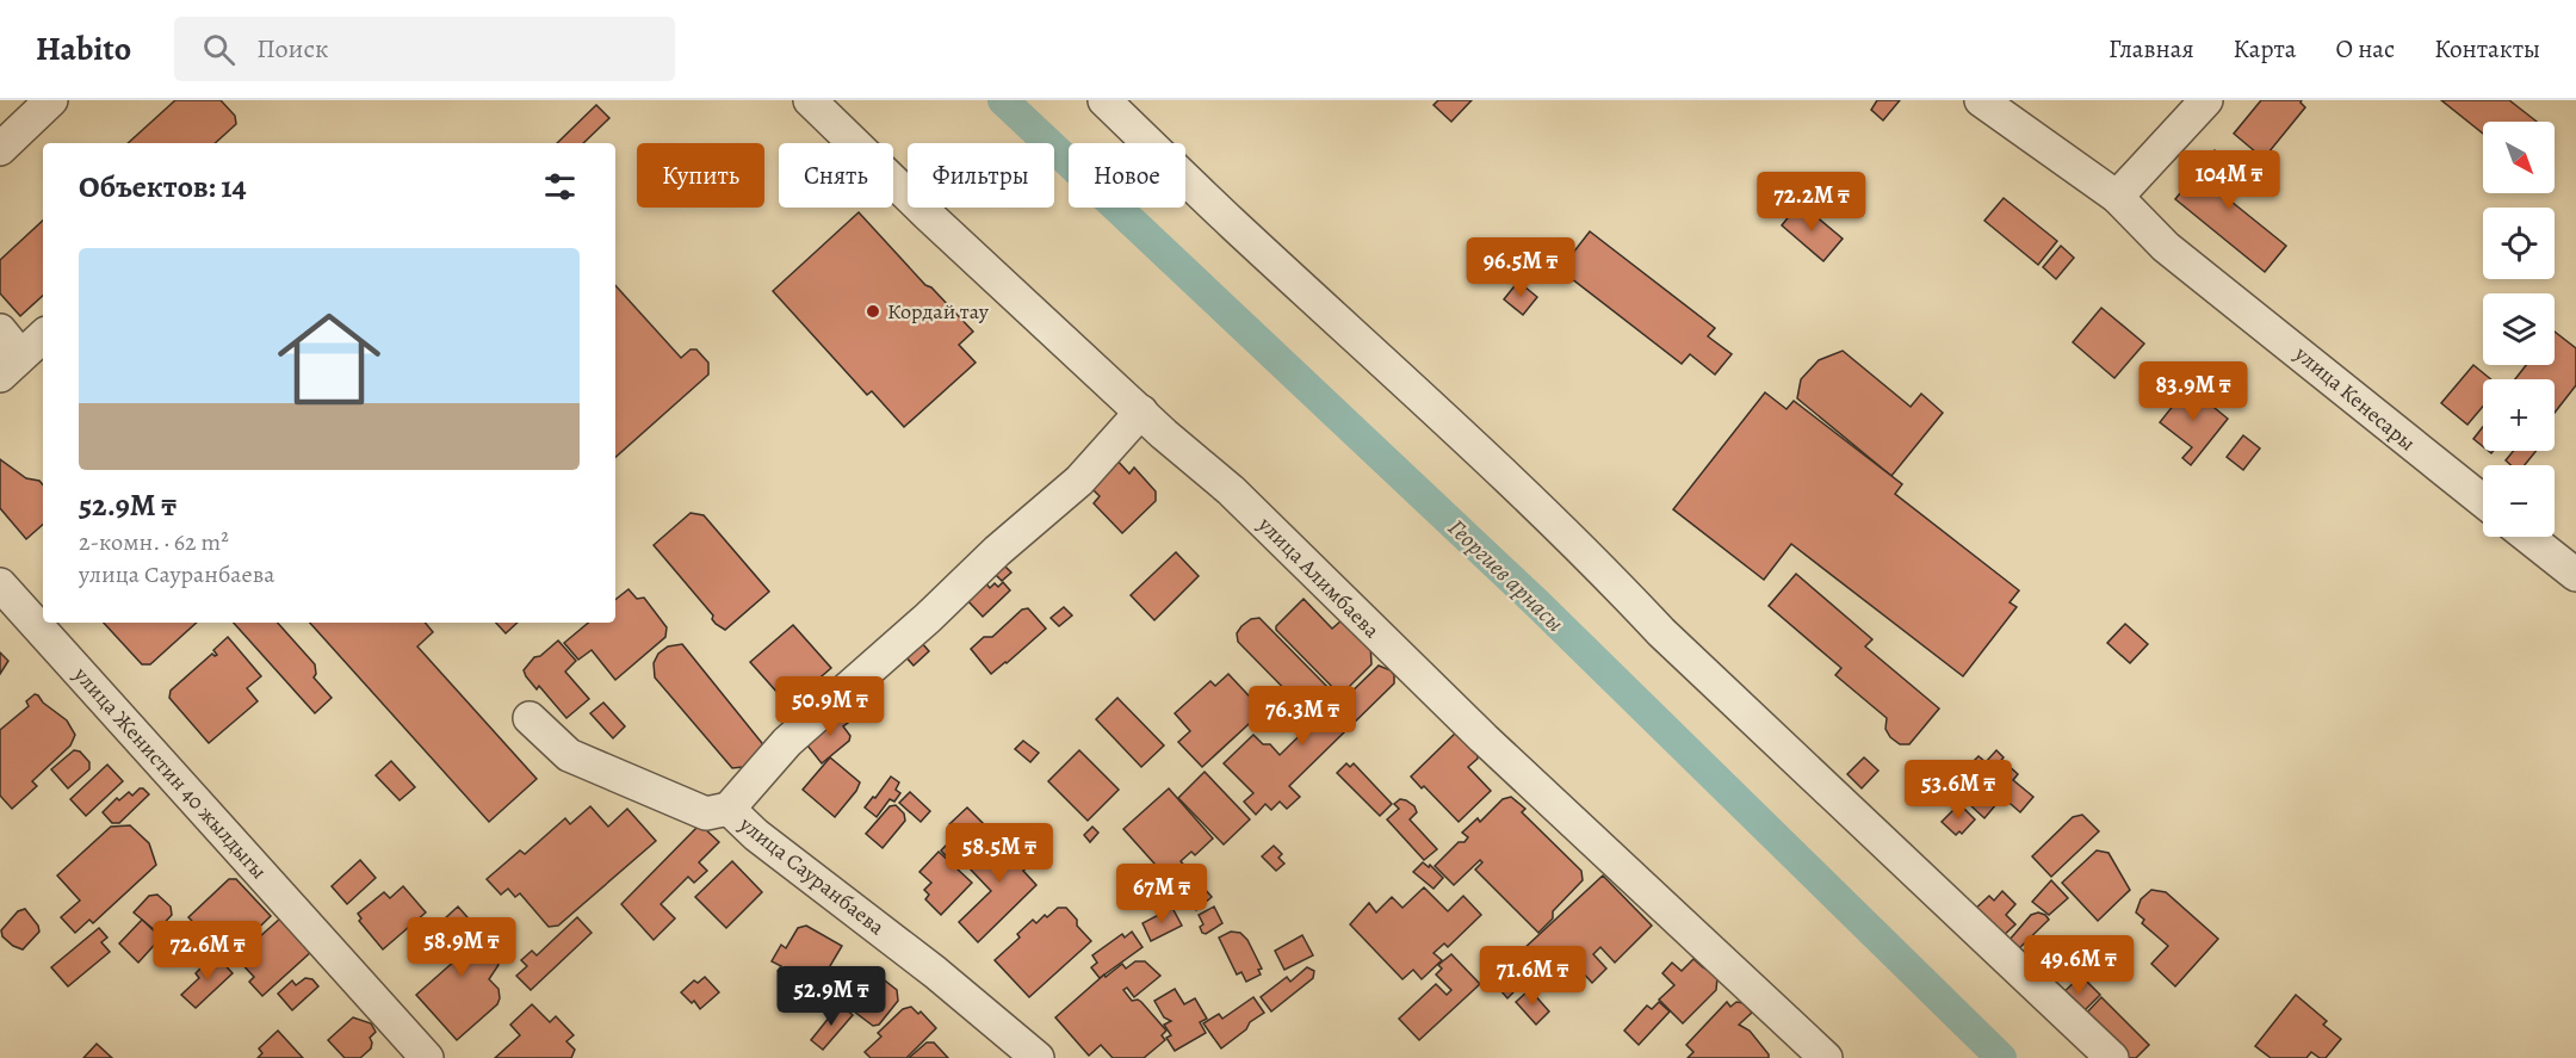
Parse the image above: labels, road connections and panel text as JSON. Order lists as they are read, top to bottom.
{
  "streets": {
    "street": [
      "улица Кенесары",
      "улица Алимбаева",
      "улица Женистин 40 жылдыгы",
      "улица Сауранбаева"
    ]
  },
  "water": ["Георгиев арнасы"],
  "places": ["Кордай тау"],
  "north": "bottom right",
  "page": {
    "header": "Habito",
    "search": "Поиск",
    "nav": [
      "Главная",
      "Карта",
      "О нас",
      "Контакты"
    ],
    "map_buttons": ["+", "−"],
    "chip": [
      "Купить",
      "Снять",
      "Фильтры",
      "Новое"
    ],
    "heading": "Объектов: 14",
    "price": [
      "104M ₸",
      "72.2M ₸",
      "96.5M ₸",
      "83.9M ₸",
      "50.9M ₸",
      "76.3M ₸",
      "53.6M ₸",
      "58.5M ₸",
      "67M ₸",
      "58.9M ₸",
      "72.6M ₸",
      "49.6M ₸",
      "71.6M ₸",
      "52.9M ₸"
    ],
    "list": [
      {
        "name": "52.9M ₸",
        "note": "2-комн. · 62 m² · улица Сауранбаева"
      }
    ]
  }
}
